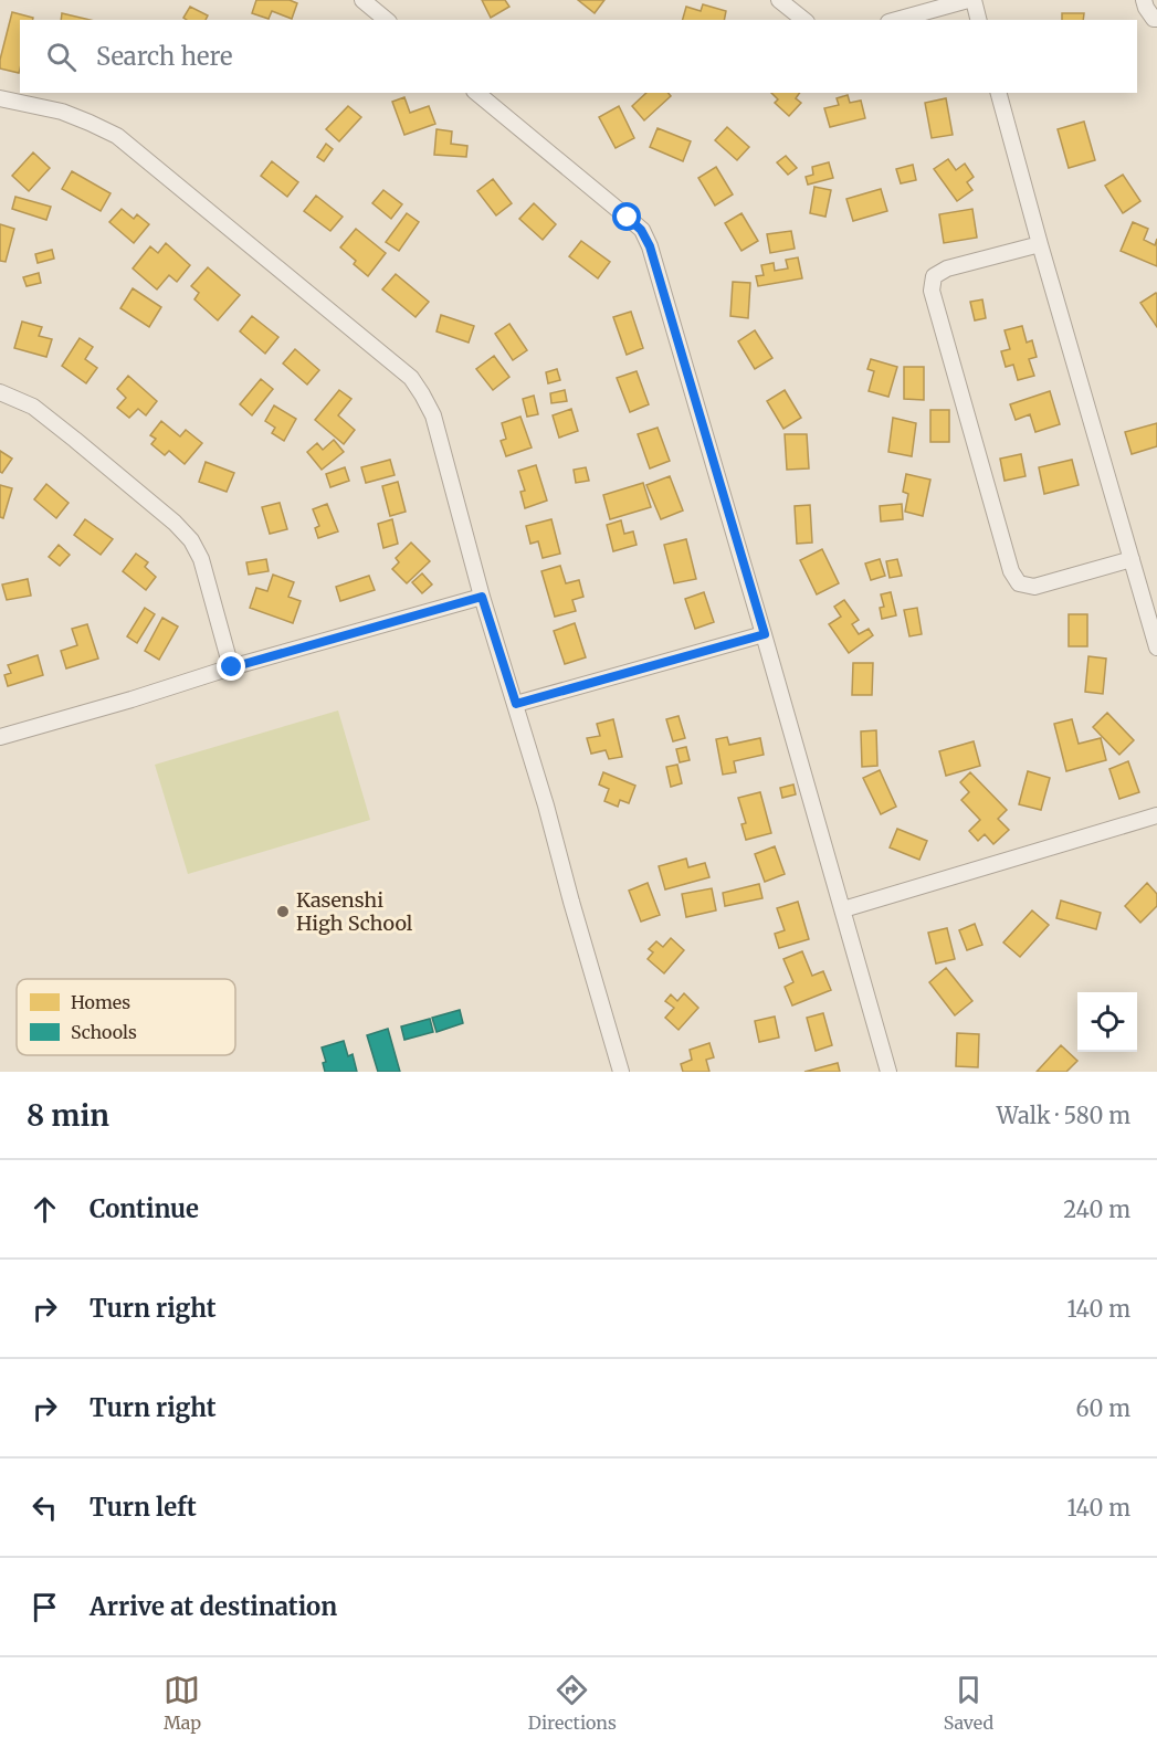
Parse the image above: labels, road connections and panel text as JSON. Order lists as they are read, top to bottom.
{
  "places": ["Kasenshi High School"],
  "legend": ["Homes", "Schools"],
  "page": {
    "search": "Search here",
    "heading": ["8 min", "Walk · 580 m"],
    "list": [
      ["Continue", "240 m"],
      ["Turn right", "140 m"],
      ["Turn right", "60 m"],
      ["Turn left", "140 m"],
      "Arrive at destination"
    ],
    "nav": ["Map", "Directions", "Saved"]
  }
}
